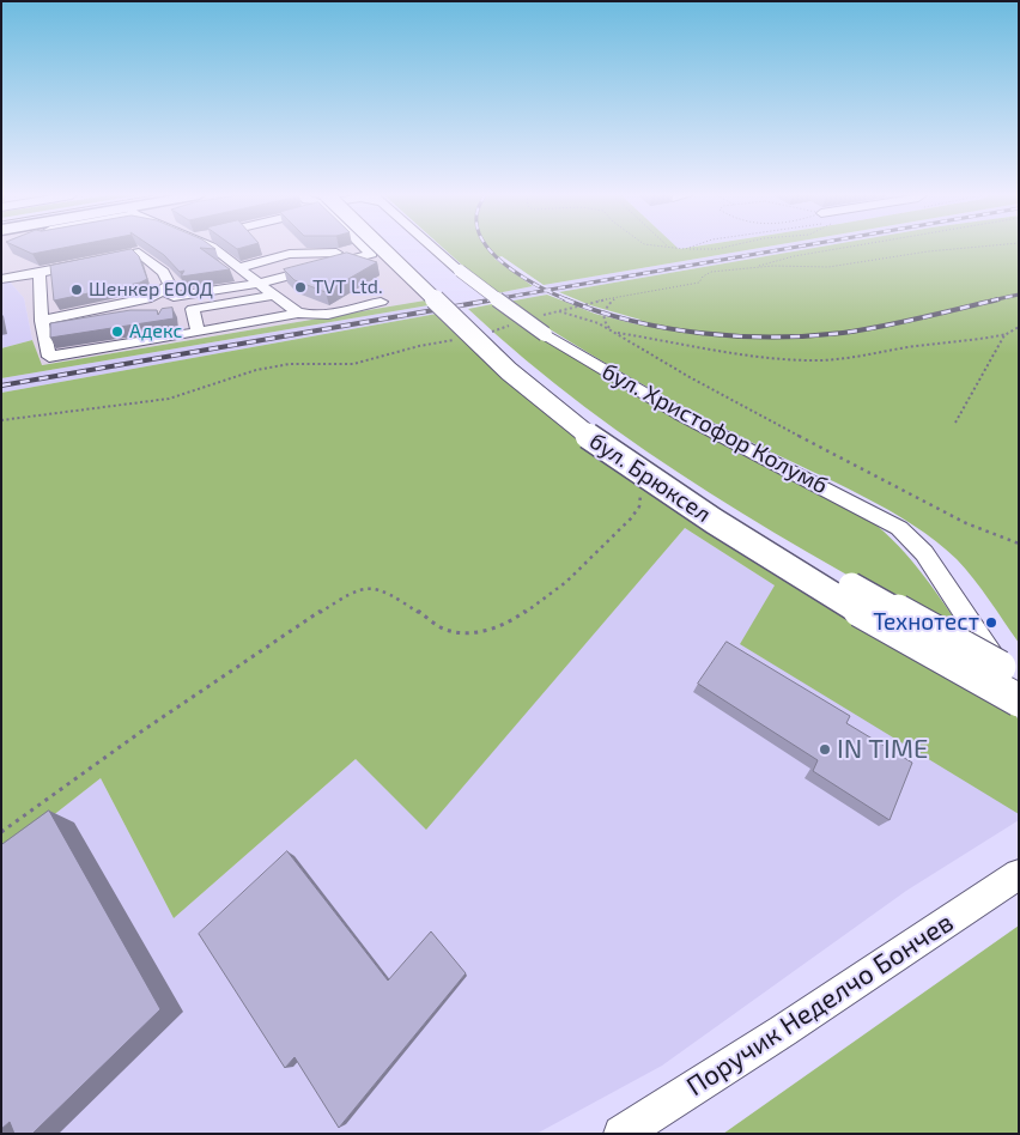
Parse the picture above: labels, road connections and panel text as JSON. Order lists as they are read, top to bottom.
{
  "streets": {
    "main road": ["бул. Брюксел"],
    "street": ["бул. Христофор Колумб", "Поручик Неделчо Бончев"]
  },
  "places": [
    "TVT Ltd.",
    "Шенкер ЕООД",
    "Адекс",
    "Технотест",
    "IN TIME"
  ]
}
